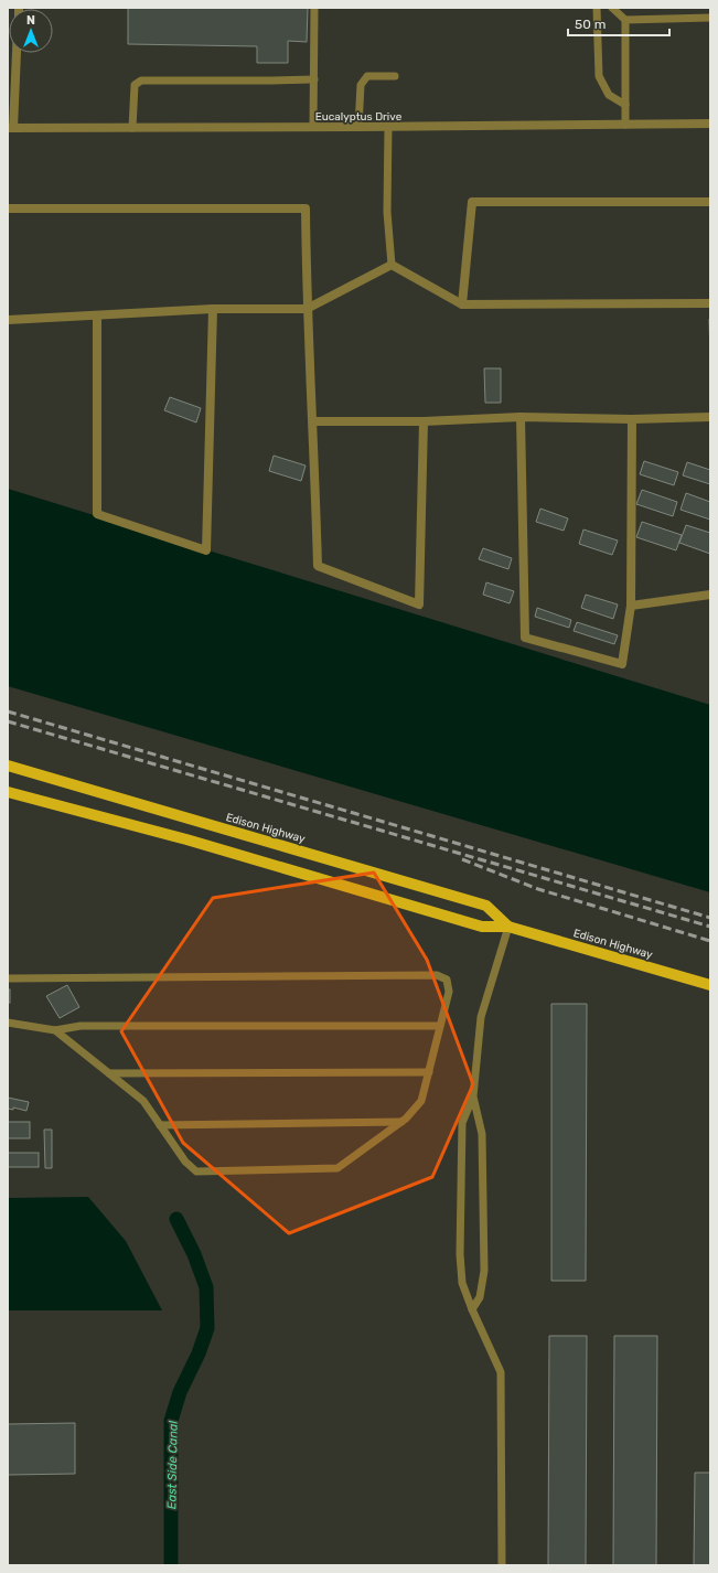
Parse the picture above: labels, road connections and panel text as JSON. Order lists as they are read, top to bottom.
{
  "streets": {
    "main road": ["Edison Highway"],
    "street": ["Eucalyptus Drive"]
  },
  "water": ["East Side Canal"],
  "scale_bar": "50 m",
  "north": "top"
}
